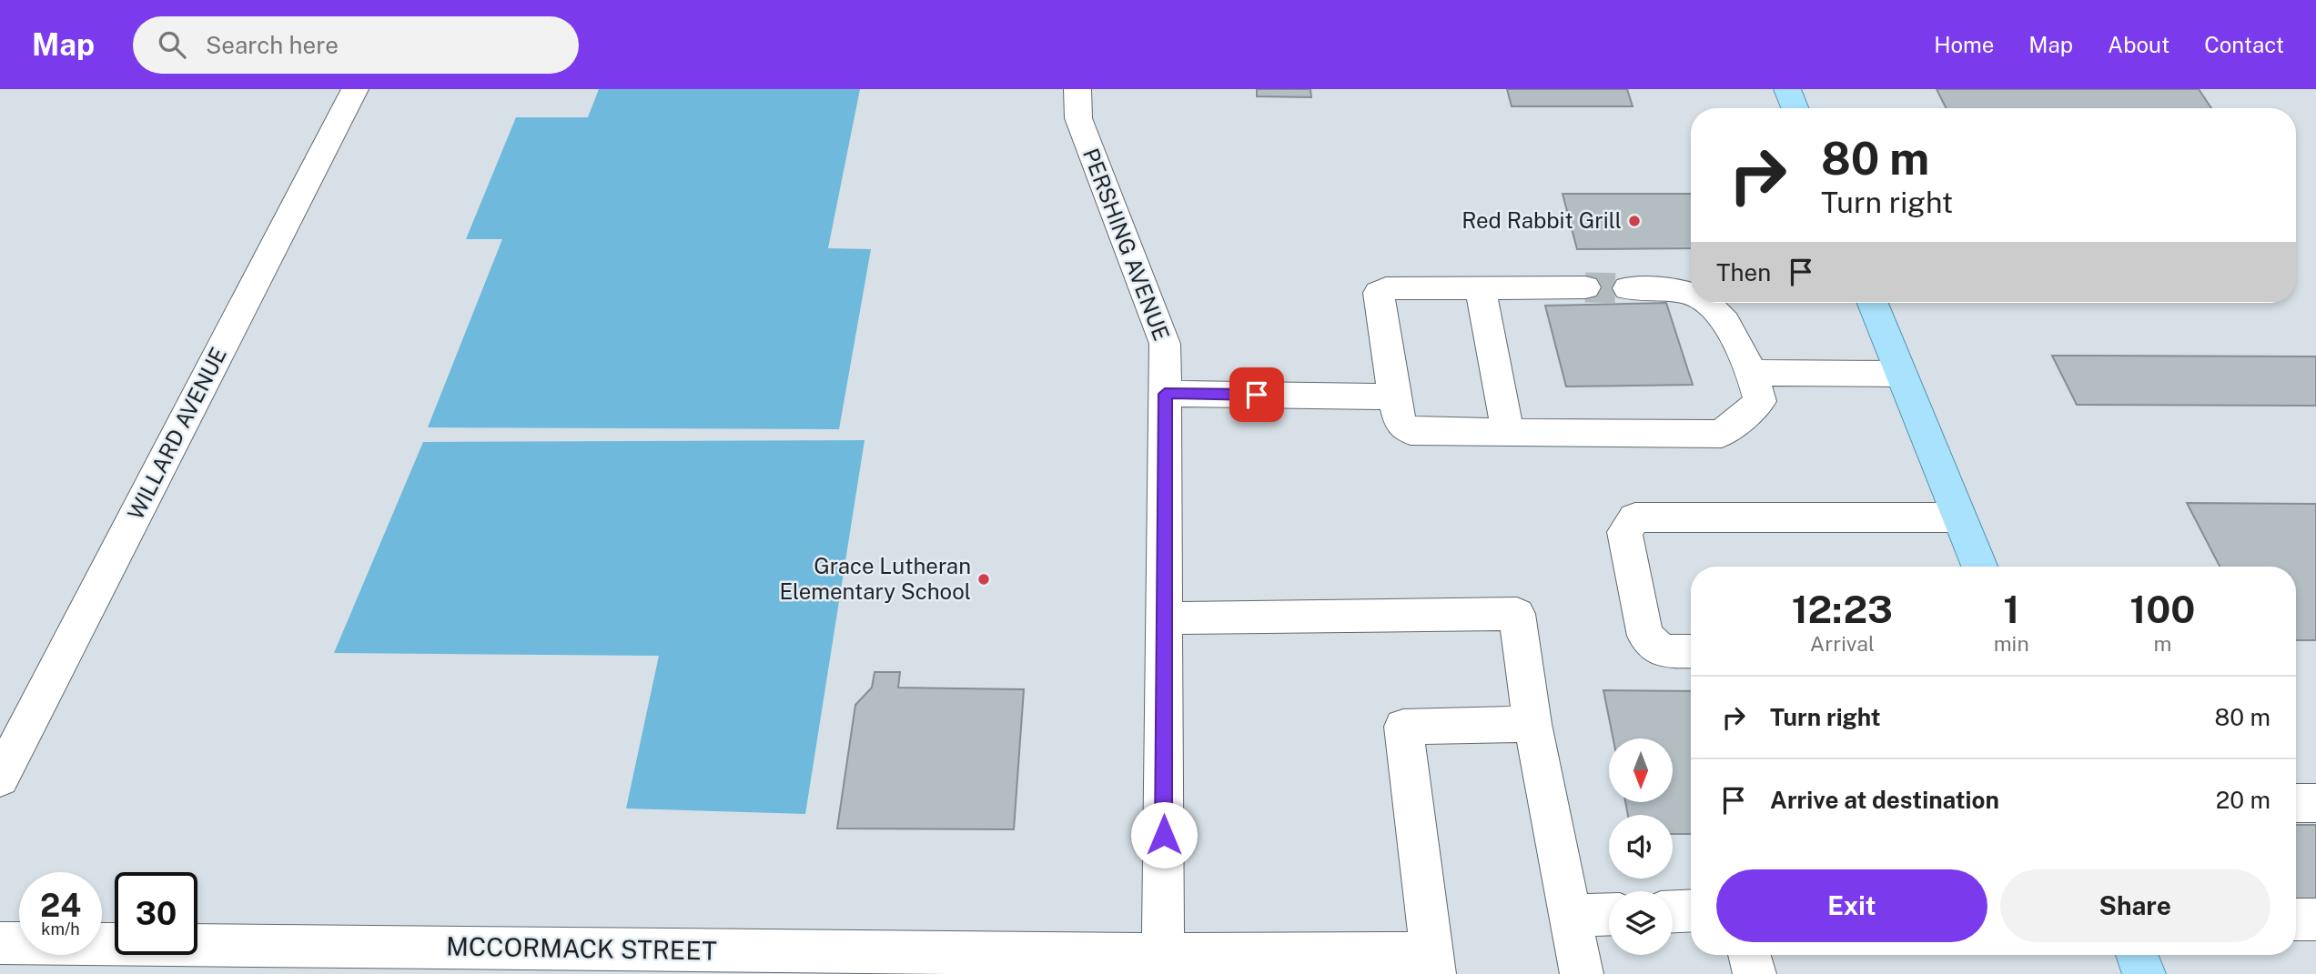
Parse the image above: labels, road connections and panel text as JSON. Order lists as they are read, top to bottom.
{
  "streets": {
    "street": ["PERSHING AVENUE", "WILLARD AVENUE", "MCCORMACK STREET"]
  },
  "crossings": [
    ["PERSHING AVENUE", "MCCORMACK STREET"]
  ],
  "places": ["Red Rabbit Grill", "Grace Lutheran Elementary School"],
  "north": "bottom",
  "page": {
    "header": "Map",
    "search": "Search here",
    "nav": [
      "Home",
      "Map",
      "About",
      "Contact"
    ],
    "turn": ["80 m", "Turn right"],
    "then": "Then",
    "eta": [
      "12:23",
      "Arrival",
      "1",
      "min",
      "100",
      "m"
    ],
    "list": [
      {
        "name": "Turn right",
        "value": "80 m"
      },
      {
        "name": "Arrive at destination",
        "value": "20 m"
      }
    ],
    "buttons": ["Exit", "Share"],
    "speed": "24 km/h",
    "limit": "30"
  }
}
